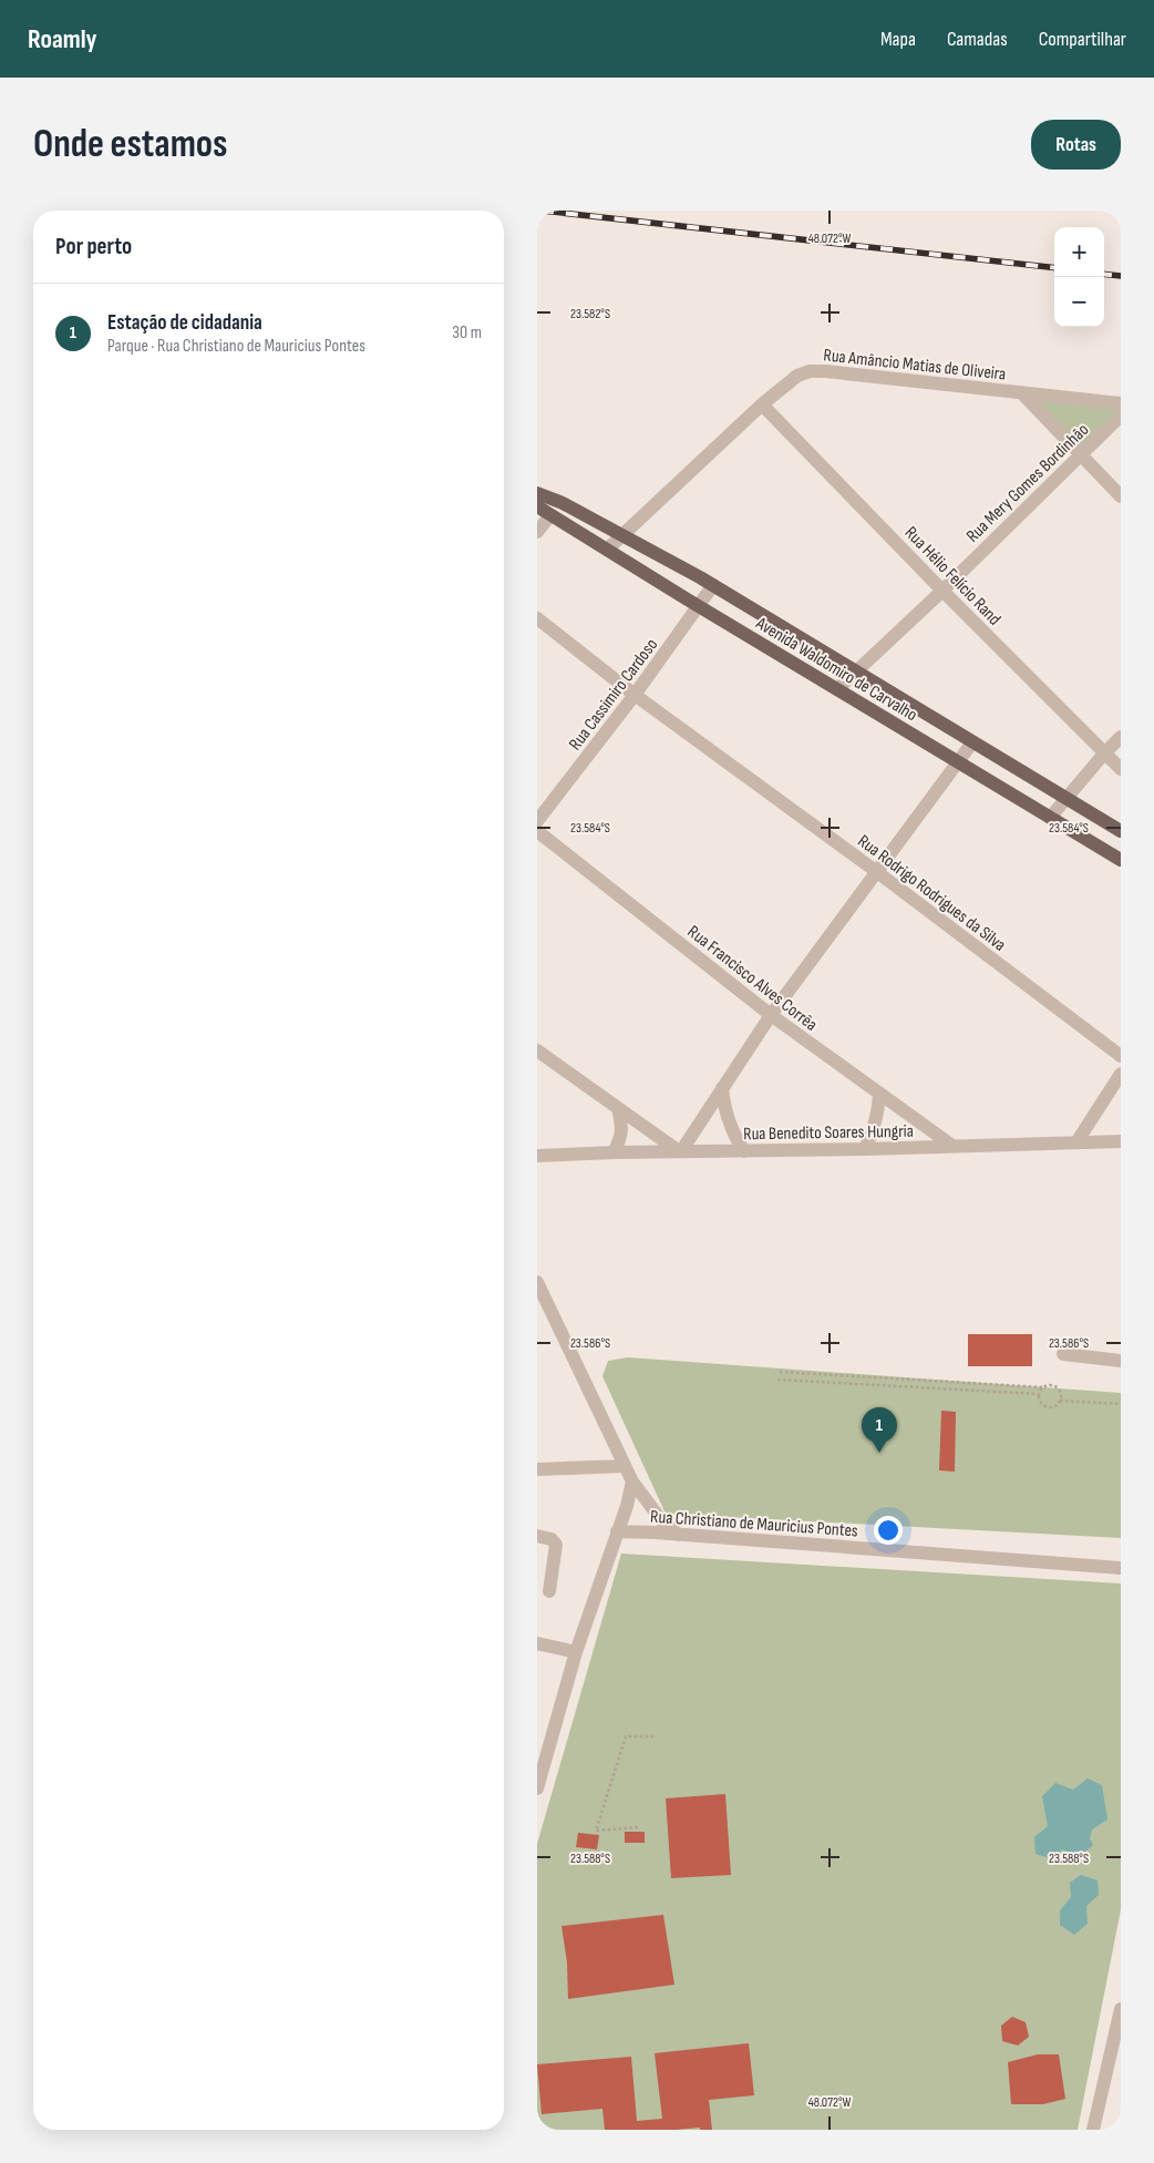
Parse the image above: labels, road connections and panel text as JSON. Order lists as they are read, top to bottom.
{
  "streets": {
    "main road": ["Avenida Waldomiro de Carvalho"],
    "street": [
      "Rua Amâncio Matias de Oliveira",
      "Rua Mery Gomes Bordinhão",
      "Rua Hélio Felício Rand",
      "Rua Cassimiro Cardoso",
      "Rua Rodrigo Rodrigues da Silva",
      "Rua Francisco Alves Corrêa",
      "Rua Benedito Soares Hungria",
      "Rua Christiano de Mauricius Pontes"
    ]
  },
  "crossings": [
    ["Rua Amâncio Matias de Oliveira", "Rua Hélio Felício Rand"],
    ["Rua Amâncio Matias de Oliveira", "Avenida Waldomiro de Carvalho"],
    ["Rua Mery Gomes Bordinhão", "Rua Hélio Felício Rand"],
    ["Rua Mery Gomes Bordinhão", "Avenida Waldomiro de Carvalho"],
    ["Avenida Waldomiro de Carvalho", "Rua Cassimiro Cardoso"],
    ["Rua Cassimiro Cardoso", "Rua Rodrigo Rodrigues da Silva"],
    ["Rua Francisco Alves Corrêa", "Rua Benedito Soares Hungria"]
  ],
  "page": {
    "header": "Roamly",
    "nav": ["Mapa", "Camadas", "Compartilhar"],
    "buttons": "Rotas",
    "title": "Onde estamos",
    "heading": "Por perto",
    "map_buttons": ["+", "−"],
    "list": [
      {
        "mark": "1",
        "name": "Estação de cidadania",
        "note": "Parque · Rua Christiano de Mauricius Pontes",
        "value": "30 m"
      }
    ],
    "pins": "1"
  },
  "coordinates": [
    "48.072°W",
    "23.582°S",
    "23.584°S",
    "23.586°S",
    "23.588°S"
  ]
}
